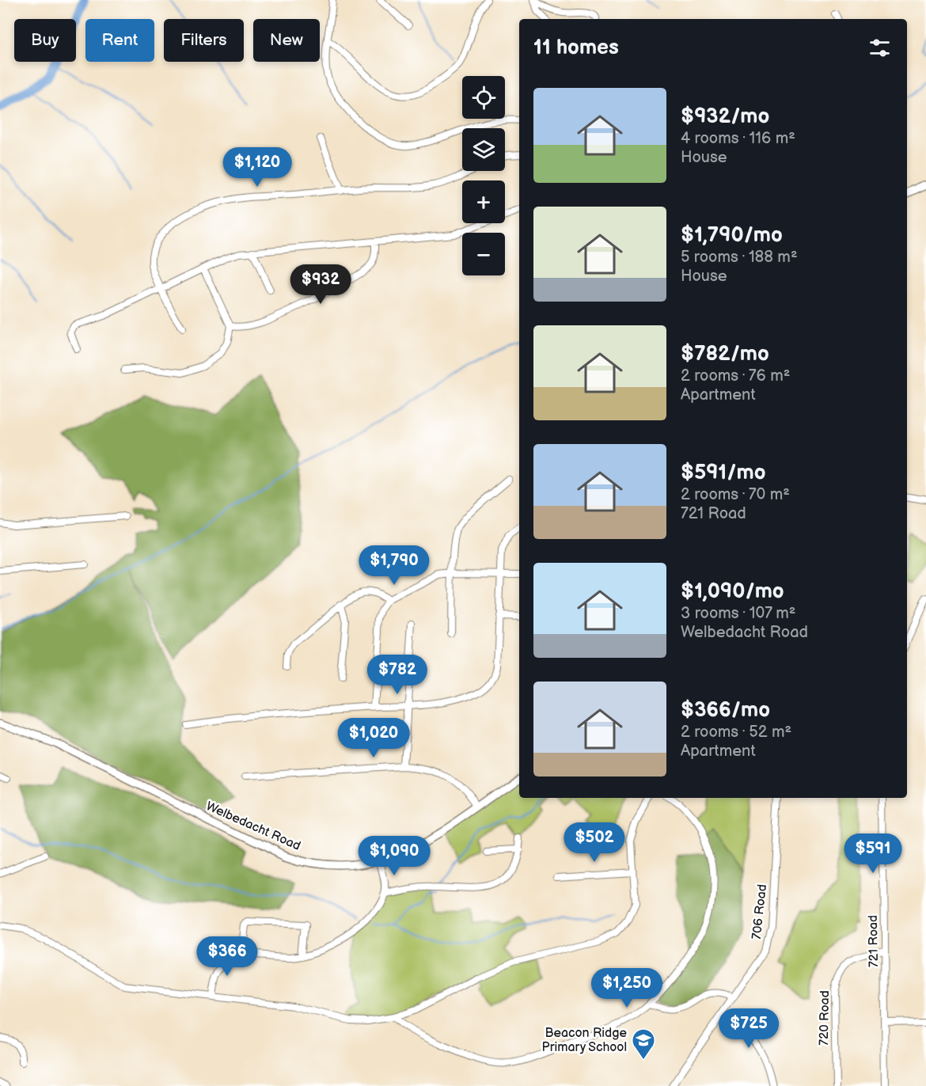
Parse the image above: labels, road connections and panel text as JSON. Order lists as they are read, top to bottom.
{
  "streets": {
    "street": [
      "Welbedacht Road",
      "706 Road",
      "721 Road",
      "720 Road"
    ]
  },
  "crossings": [
    ["721 Road", "720 Road"]
  ],
  "places": {
    "school or university": ["Beacon Ridge Primary School"]
  },
  "page": {
    "chip": [
      "Buy",
      "Rent",
      "Filters",
      "New"
    ],
    "heading": "11 homes",
    "map_buttons": ["+", "−"],
    "list": [
      {
        "name": "$932/mo",
        "note": "4 rooms · 116 m² · House"
      },
      {
        "name": "$1,790/mo",
        "note": "5 rooms · 188 m² · House"
      },
      {
        "name": "$782/mo",
        "note": "2 rooms · 76 m² · Apartment"
      },
      {
        "name": "$591/mo",
        "note": "2 rooms · 70 m² · 721 Road"
      },
      {
        "name": "$1,090/mo",
        "note": "3 rooms · 107 m² · Welbedacht Road"
      },
      {
        "name": "$366/mo",
        "note": "2 rooms · 52 m² · Apartment"
      }
    ],
    "price": [
      "$1,120",
      "$932",
      "$1,790",
      "$782",
      "$1,020",
      "$502",
      "$591",
      "$1,090",
      "$366",
      "$1,250",
      "$725"
    ]
  }
}
